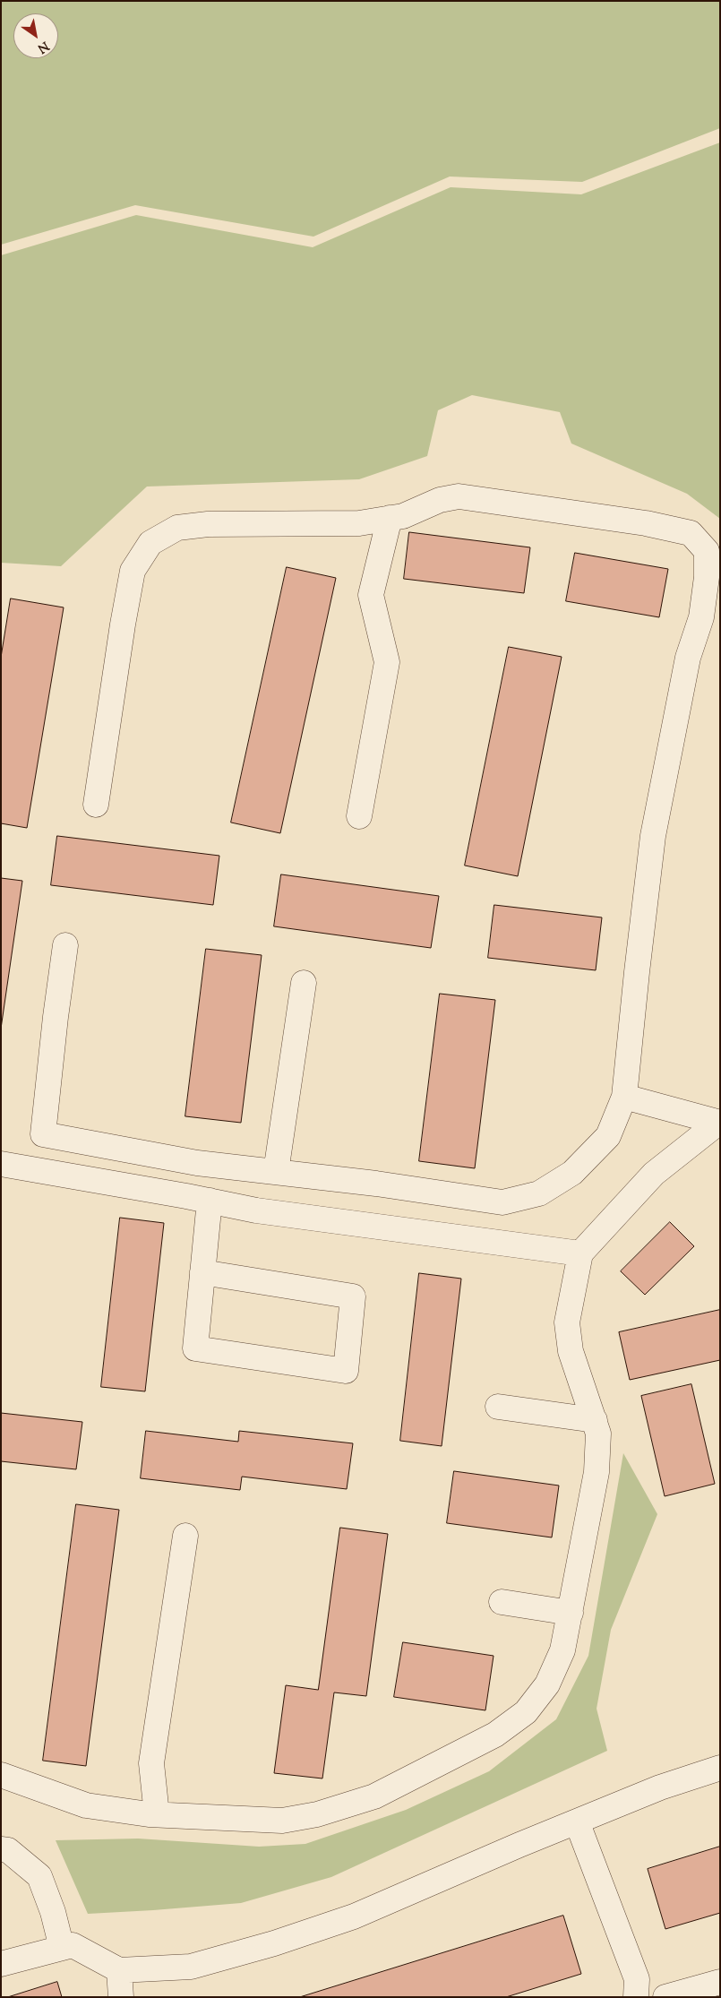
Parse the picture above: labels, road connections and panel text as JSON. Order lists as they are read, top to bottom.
{
  "north": "bottom right"
}
